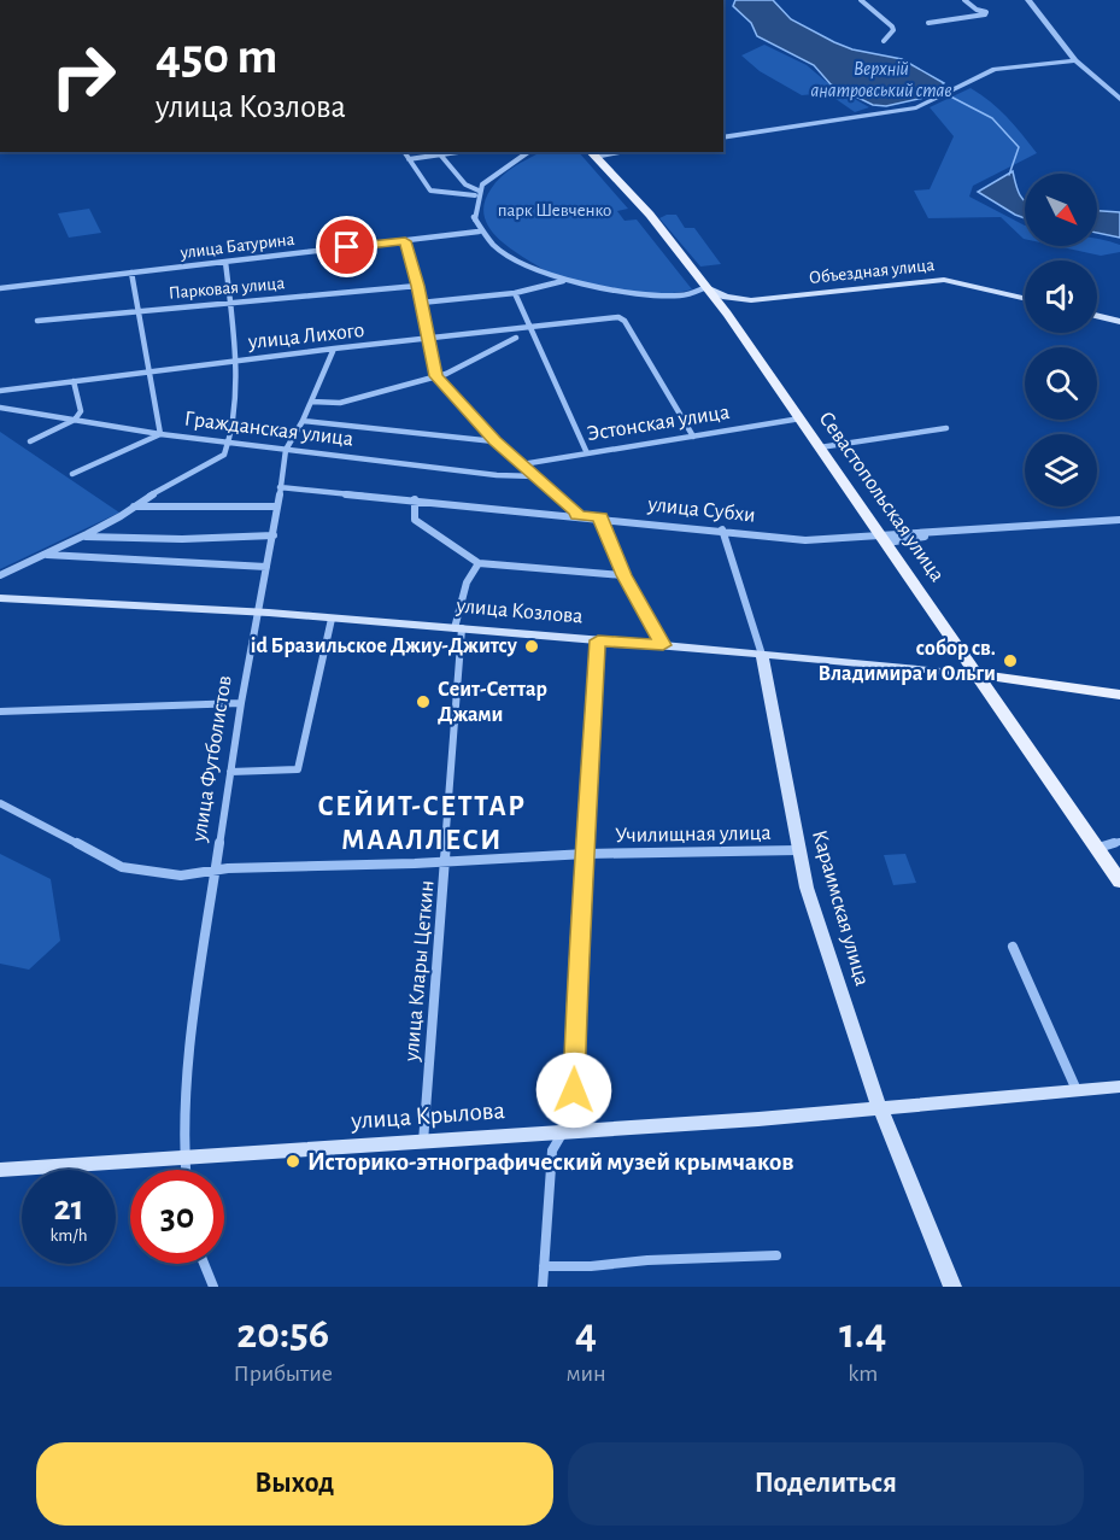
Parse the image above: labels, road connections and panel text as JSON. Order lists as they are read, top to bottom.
{
  "streets": {
    "main road": [
      "Объездная улица",
      "Севастопольская улица",
      "улица Козлова",
      "Караимская улица",
      "улица Крылова"
    ],
    "street": [
      "улица Батурина",
      "Парковая улица",
      "улица Лихого",
      "Эстонская улица",
      "Гражданская улица",
      "улица Субхи",
      "улица Футболистов",
      "Училищная улица",
      "улица Клары Цеткин"
    ]
  },
  "crossings": [
    ["Объездная улица", "Севастопольская улица"],
    ["улица Лихого", "Эстонская улица"],
    ["улица Лихого", "улица Футболистов"],
    ["Эстонская улица", "Севастопольская улица"],
    ["Гражданская улица", "улица Футболистов"],
    ["Севастопольская улица", "улица Субхи"],
    ["Севастопольская улица", "улица Козлова"],
    ["улица Субхи", "улица Футболистов"],
    ["улица Субхи", "Караимская улица"],
    ["улица Козлова", "улица Футболистов"],
    ["улица Козлова", "Караимская улица"],
    ["улица Козлова", "улица Клары Цеткин"],
    ["улица Футболистов", "Училищная улица"],
    ["улица Футболистов", "улица Крылова"],
    ["Училищная улица", "Караимская улица"],
    ["Училищная улица", "улица Клары Цеткин"],
    ["Караимская улица", "улица Крылова"],
    ["улица Клары Цеткин", "улица Крылова"]
  ],
  "districts": ["СЕЙИТ-СЕТТАР МААЛЛЕСИ"],
  "water": ["Верхній анатровський став"],
  "parks": ["парк Шевченко"],
  "places": [
    "id Бразильское Джиу-Джитсу",
    "собор св. Владимира и Ольги",
    "Сеит-Сеттар Джами",
    "Историко-этнографический музей крымчаков"
  ],
  "north": "bottom right",
  "page": {
    "turn": ["450 m", "улица Козлова"],
    "speed": "21 km/h",
    "limit": "30",
    "eta": [
      "20:56",
      "Прибытие",
      "4",
      "мин",
      "1.4",
      "km"
    ],
    "buttons": ["Выход", "Поделиться"]
  }
}
